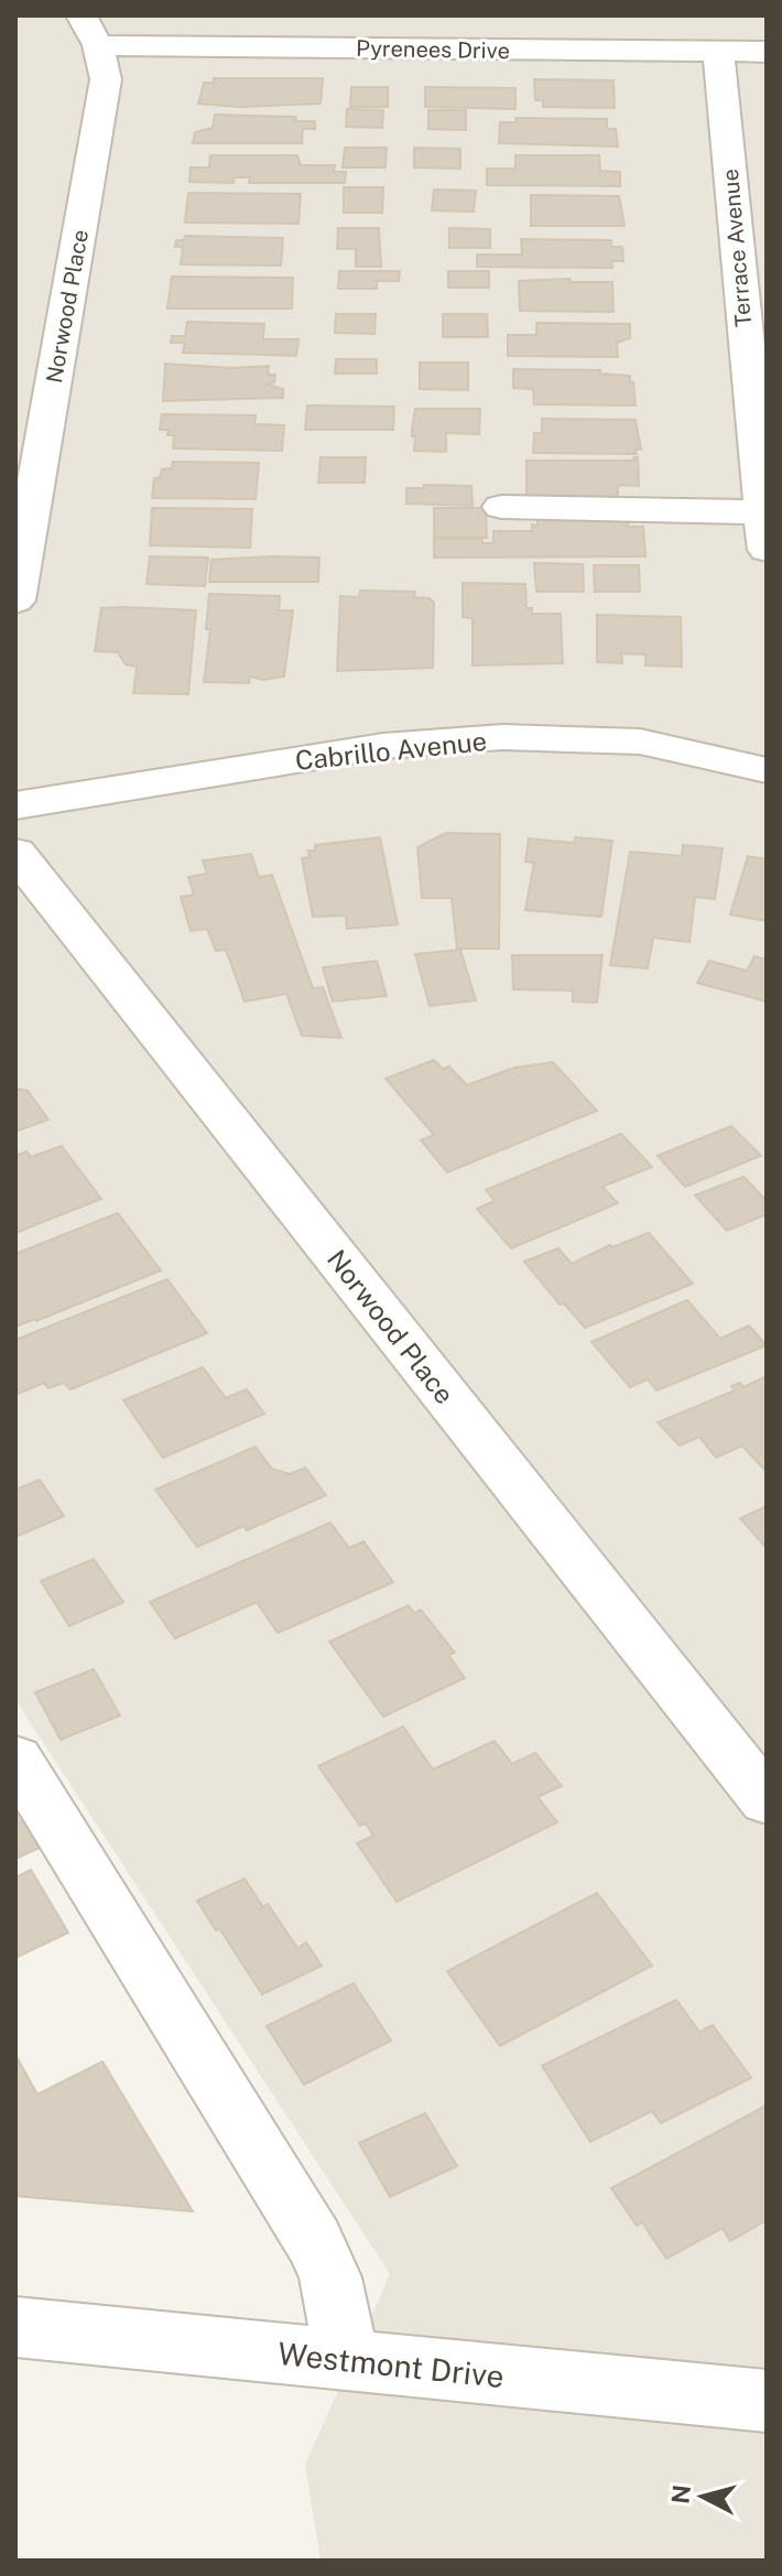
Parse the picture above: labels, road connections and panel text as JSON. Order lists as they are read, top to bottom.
{
  "streets": {
    "street": [
      "Pyrenees Drive",
      "Terrace Avenue",
      "Norwood Place",
      "Cabrillo Avenue",
      "Westmont Drive"
    ]
  },
  "crossings": [
    ["Pyrenees Drive", "Terrace Avenue"],
    ["Pyrenees Drive", "Norwood Place"]
  ],
  "north": "left"
}
